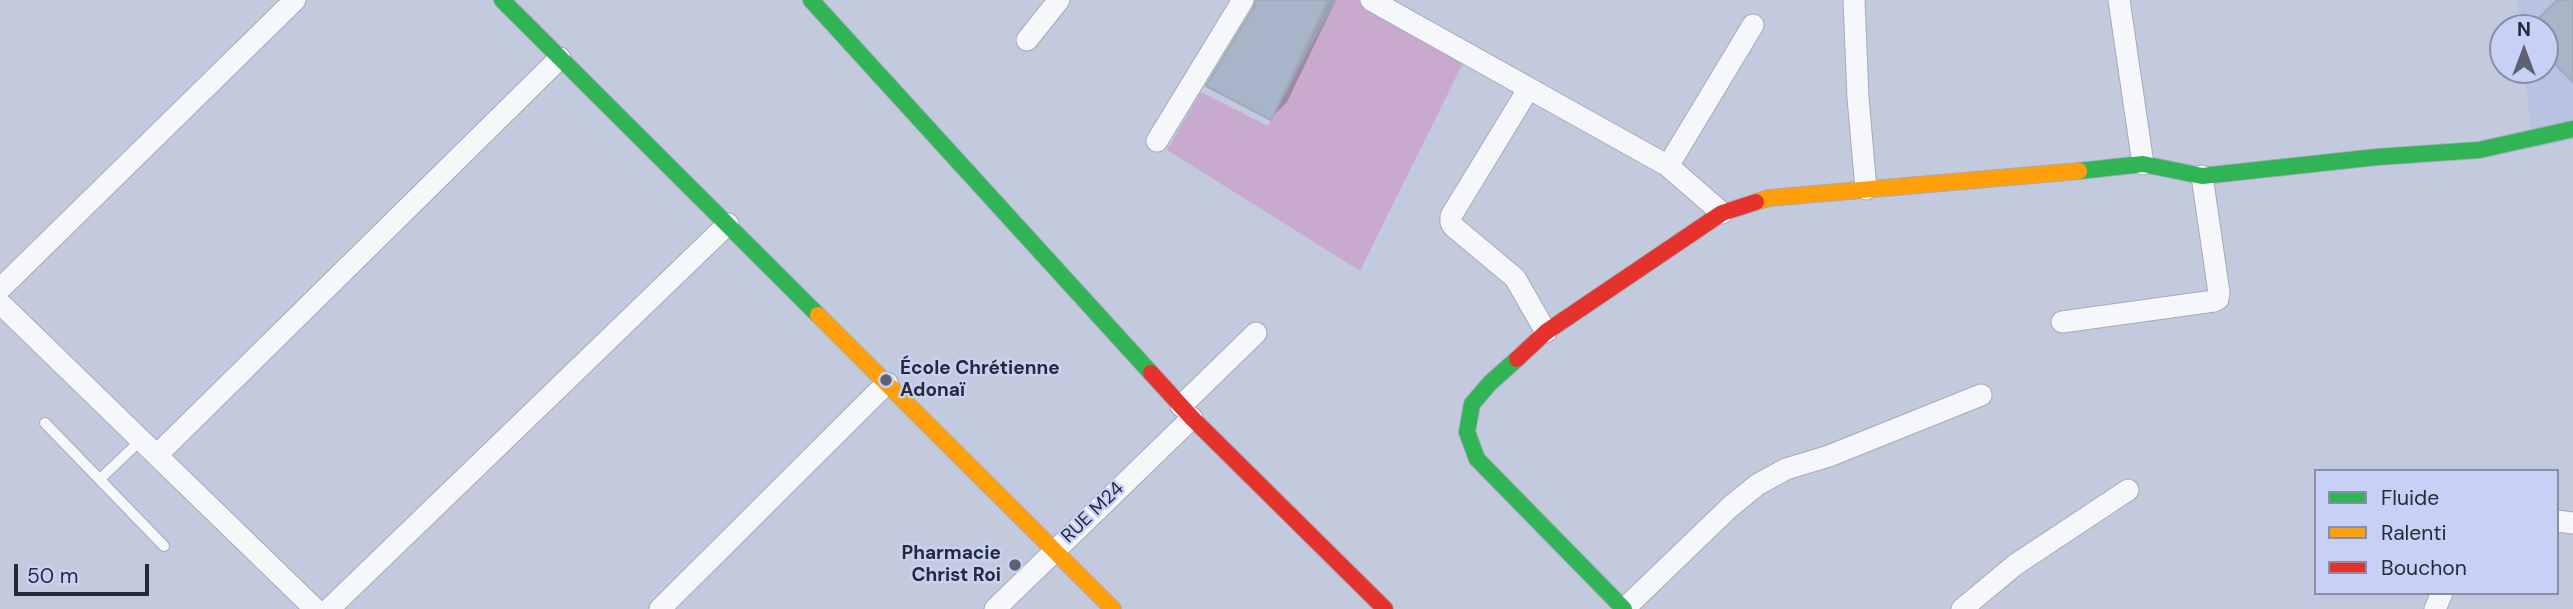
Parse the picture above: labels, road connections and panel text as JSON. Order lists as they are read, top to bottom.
{
  "streets": {
    "street": ["RUE M24"]
  },
  "places": ["École Chrétienne Adonaï", "Pharmacie Christ Roi"],
  "legend": ["Fluide", "Ralenti", "Bouchon"],
  "scale_bar": "50 m",
  "north": "top"
}
